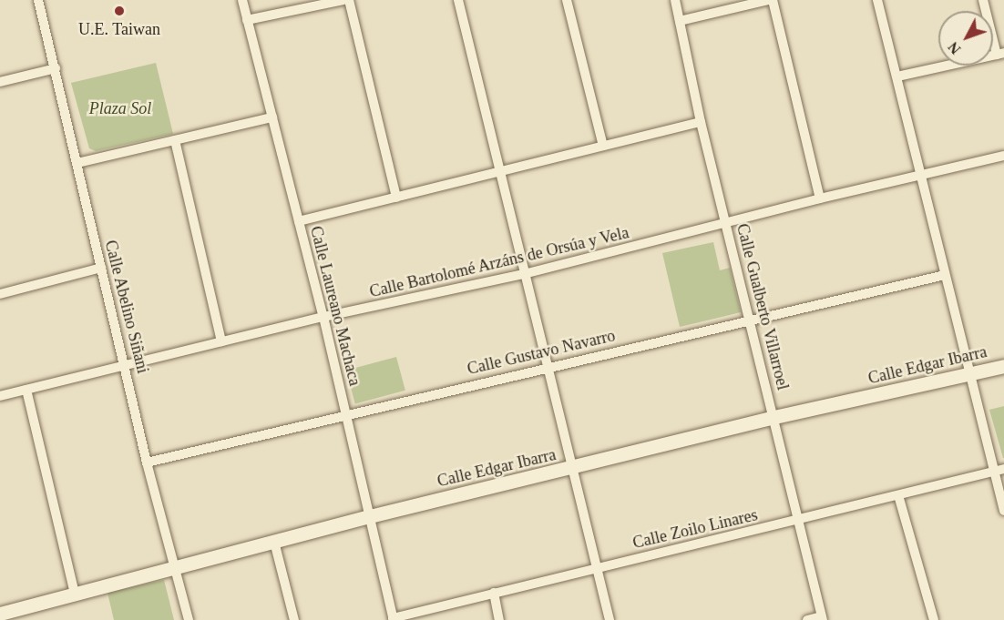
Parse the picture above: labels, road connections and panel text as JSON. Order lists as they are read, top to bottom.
{
  "streets": {
    "main road": ["Calle Edgar Ibarra"],
    "street": [
      "Calle Bartolomé Arzáns de Orsúa y Vela",
      "Calle Laureano Machaca",
      "Calle Abelino Siñani",
      "Calle Gualberto Villarroel",
      "Calle Gustavo Navarro",
      "Calle Zoilo Linares"
    ]
  },
  "crossings": [
    ["Calle Bartolomé Arzáns de Orsúa y Vela", "Calle Laureano Machaca"],
    ["Calle Bartolomé Arzáns de Orsúa y Vela", "Calle Abelino Siñani"],
    ["Calle Bartolomé Arzáns de Orsúa y Vela", "Calle Gualberto Villarroel"],
    ["Calle Laureano Machaca", "Calle Gustavo Navarro"],
    ["Calle Laureano Machaca", "Calle Edgar Ibarra"],
    ["Calle Laureano Machaca", "Calle Zoilo Linares"],
    ["Calle Abelino Siñani", "Calle Gustavo Navarro"],
    ["Calle Abelino Siñani", "Calle Edgar Ibarra"],
    ["Calle Gualberto Villarroel", "Calle Gustavo Navarro"],
    ["Calle Gualberto Villarroel", "Calle Edgar Ibarra"],
    ["Calle Gualberto Villarroel", "Calle Zoilo Linares"]
  ],
  "parks": ["Plaza Sol"],
  "places": ["U.E. Taiwan"],
  "north": "bottom left"
}
